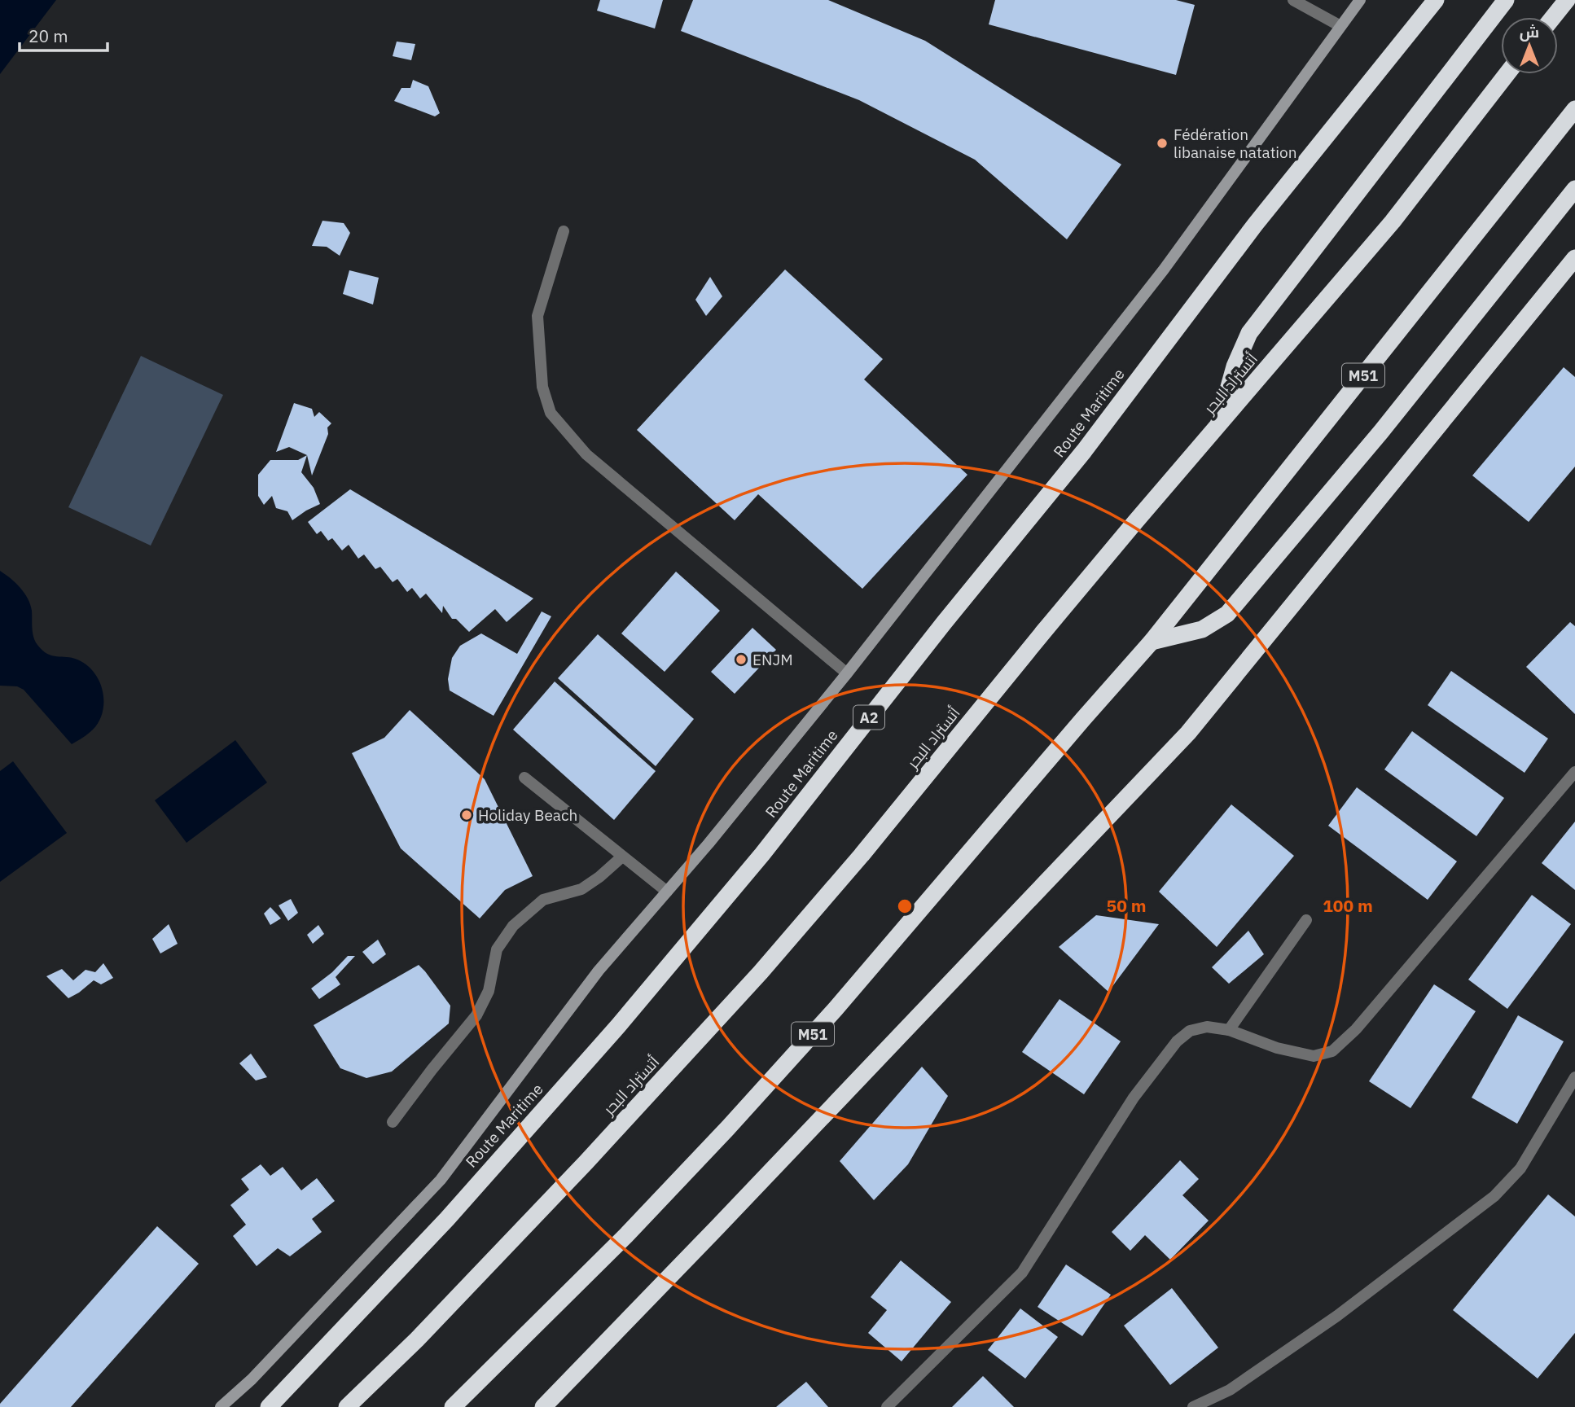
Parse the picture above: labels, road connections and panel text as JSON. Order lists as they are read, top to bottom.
{
  "streets": {
    "highway": [
      "M51",
      "أتستراد البحر",
      "Route Maritime",
      "A2"
    ]
  },
  "places": ["Fédération libanaise natation", "ENJM", "Holiday Beach"],
  "scale_bar": "20 m",
  "north": "top",
  "rings": ["50 m", "100 m"]
}
